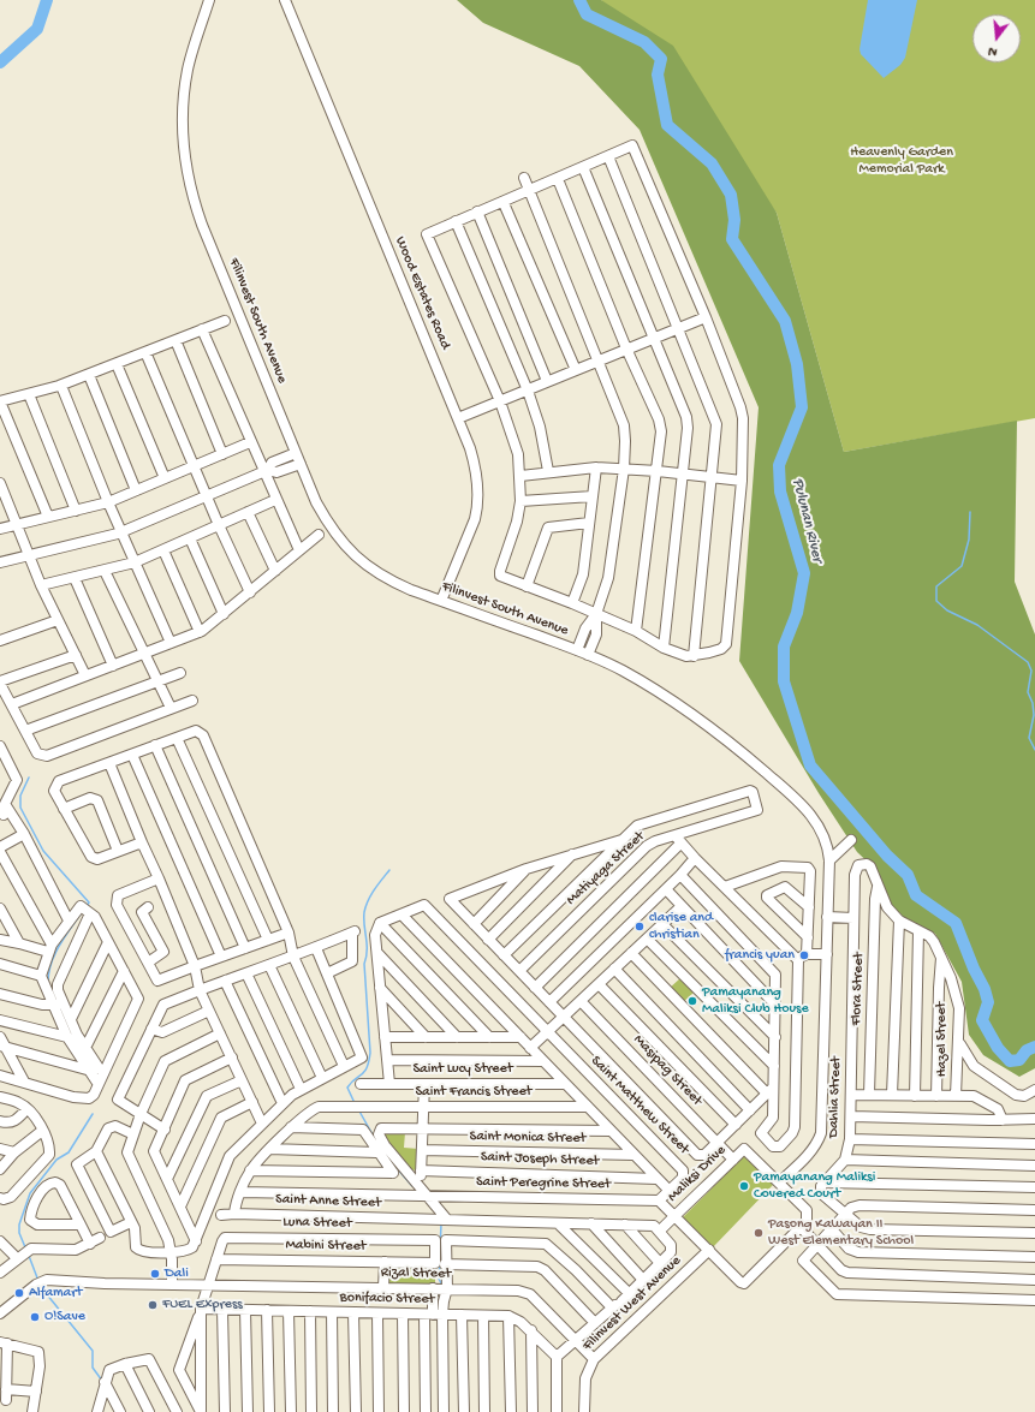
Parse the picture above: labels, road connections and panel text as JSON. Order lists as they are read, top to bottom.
{
  "streets": {
    "street": [
      "Wood Estates Road",
      "Filinvest South Avenue",
      "Matiyaga Street",
      "Flora Street",
      "Hazel Street",
      "Saint Lucy Street",
      "Masipag Street",
      "Saint Francis Street",
      "Dahlia Street",
      "Saint Matthew Street",
      "Saint Monica Street",
      "Saint Joseph Street",
      "Maliksi Drive",
      "Saint Peregrine Street",
      "Saint Anne Street",
      "Luna Street",
      "Mabini Street",
      "Rizal Street",
      "Bonifacio Street",
      "Filinvest West Avenue"
    ]
  },
  "crossings": [
    ["Wood Estates Road", "Filinvest South Avenue"],
    ["Filinvest South Avenue", "Maliksi Drive"],
    ["Flora Street", "Hazel Street"],
    ["Hazel Street", "Dahlia Street"],
    ["Masipag Street", "Maliksi Drive"],
    ["Saint Matthew Street", "Saint Peregrine Street"],
    ["Maliksi Drive", "Filinvest West Avenue"],
    ["Luna Street", "Mabini Street"],
    ["Luna Street", "Rizal Street"],
    ["Luna Street", "Bonifacio Street"],
    ["Rizal Street", "Filinvest West Avenue"]
  ],
  "water": ["Pulunan River"],
  "parks": ["Heavenly Garden Memorial Park"],
  "places": [
    "clarise and christian",
    "francis yuan",
    "Pamayanang Maliksi Club House",
    "Pamayanang Maliksi Covered Court",
    "Pasong Kawayan II West Elementary School",
    "Dali",
    "Alfamart",
    "FUEL Express",
    "O!Save"
  ],
  "north": "bottom"
}
